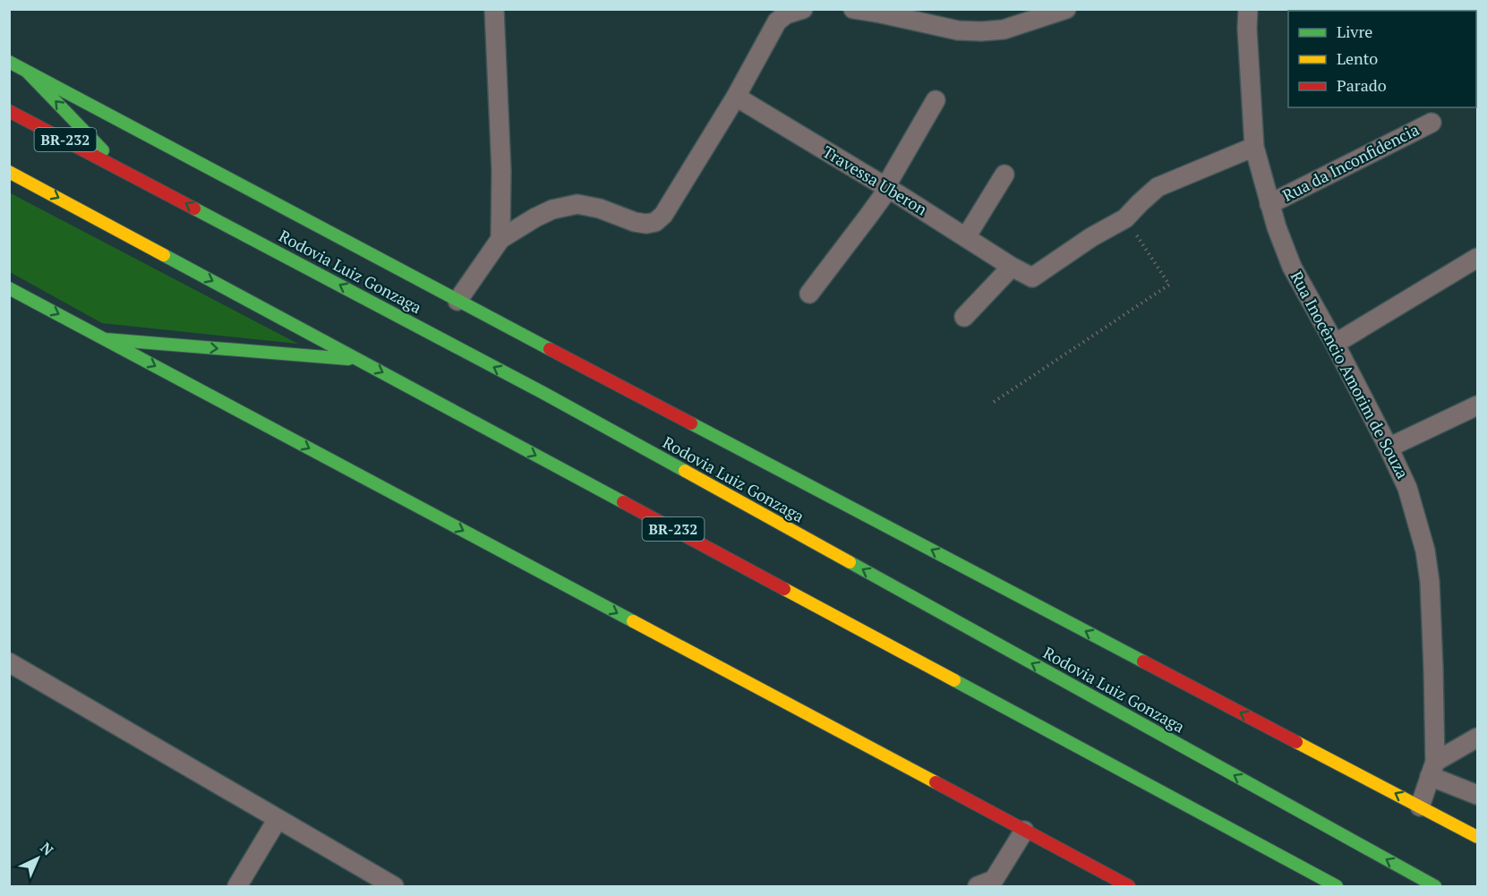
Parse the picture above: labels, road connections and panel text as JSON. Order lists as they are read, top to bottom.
{
  "streets": {
    "main road": ["BR-232", "Rodovia Luiz Gonzaga"],
    "street": ["Rua da Inconfidencia", "Travessa Uberon", "Rua Inocêncio Amorim de Souza"]
  },
  "crossings": [
    ["Rua da Inconfidencia", "Rua Inocêncio Amorim de Souza"]
  ],
  "legend": ["Livre", "Lento", "Parado"],
  "north": "top right"
}
